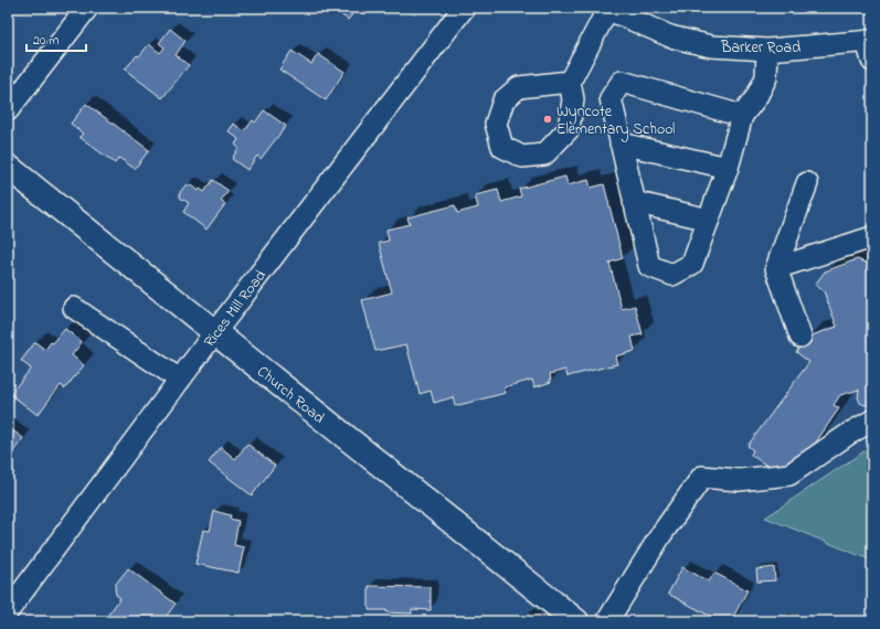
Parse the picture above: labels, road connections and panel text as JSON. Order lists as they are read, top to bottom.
{
  "streets": {
    "main road": ["Church Road"],
    "street": ["Barker Road", "Rices Mill Road"]
  },
  "crossings": [
    ["Rices Mill Road", "Church Road"]
  ],
  "places": ["Wyncote Elementary School"],
  "scale_bar": "20 m"
}
